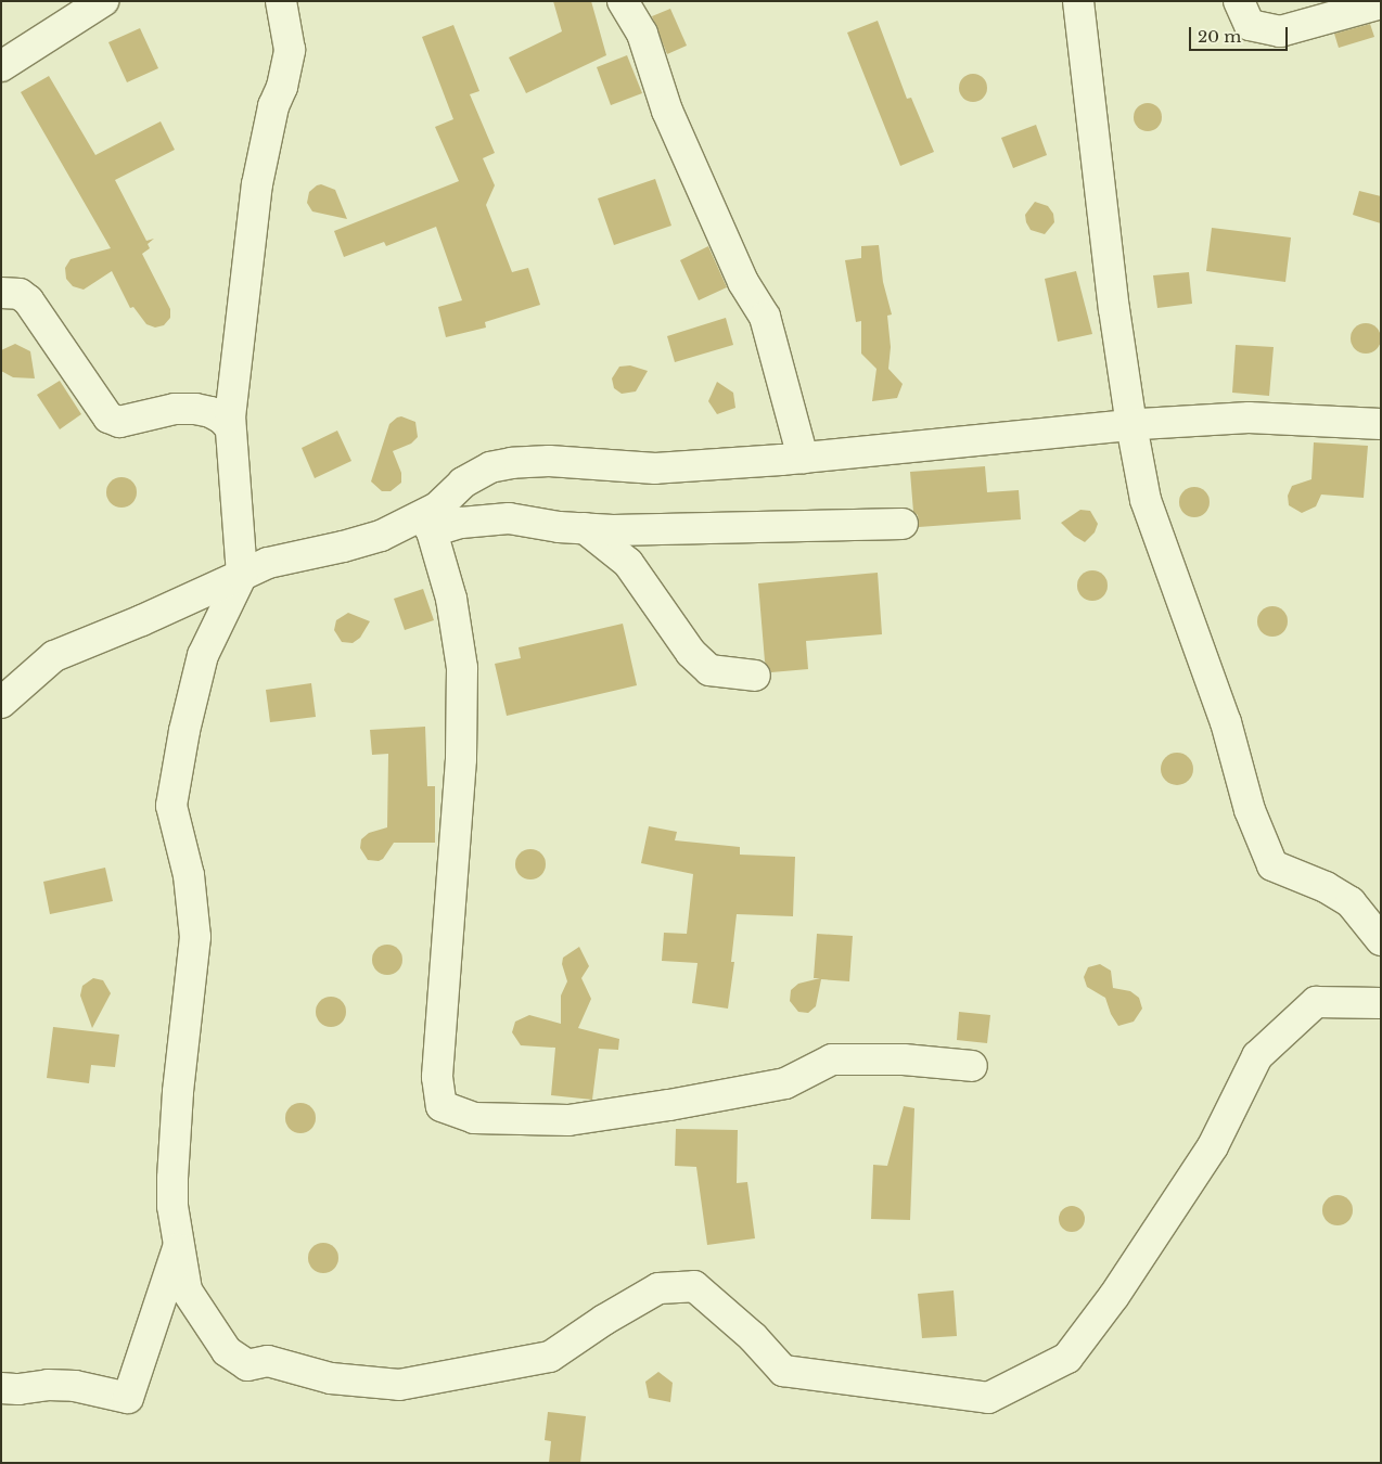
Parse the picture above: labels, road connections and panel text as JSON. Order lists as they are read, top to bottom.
{
  "scale_bar": "20 m"
}
